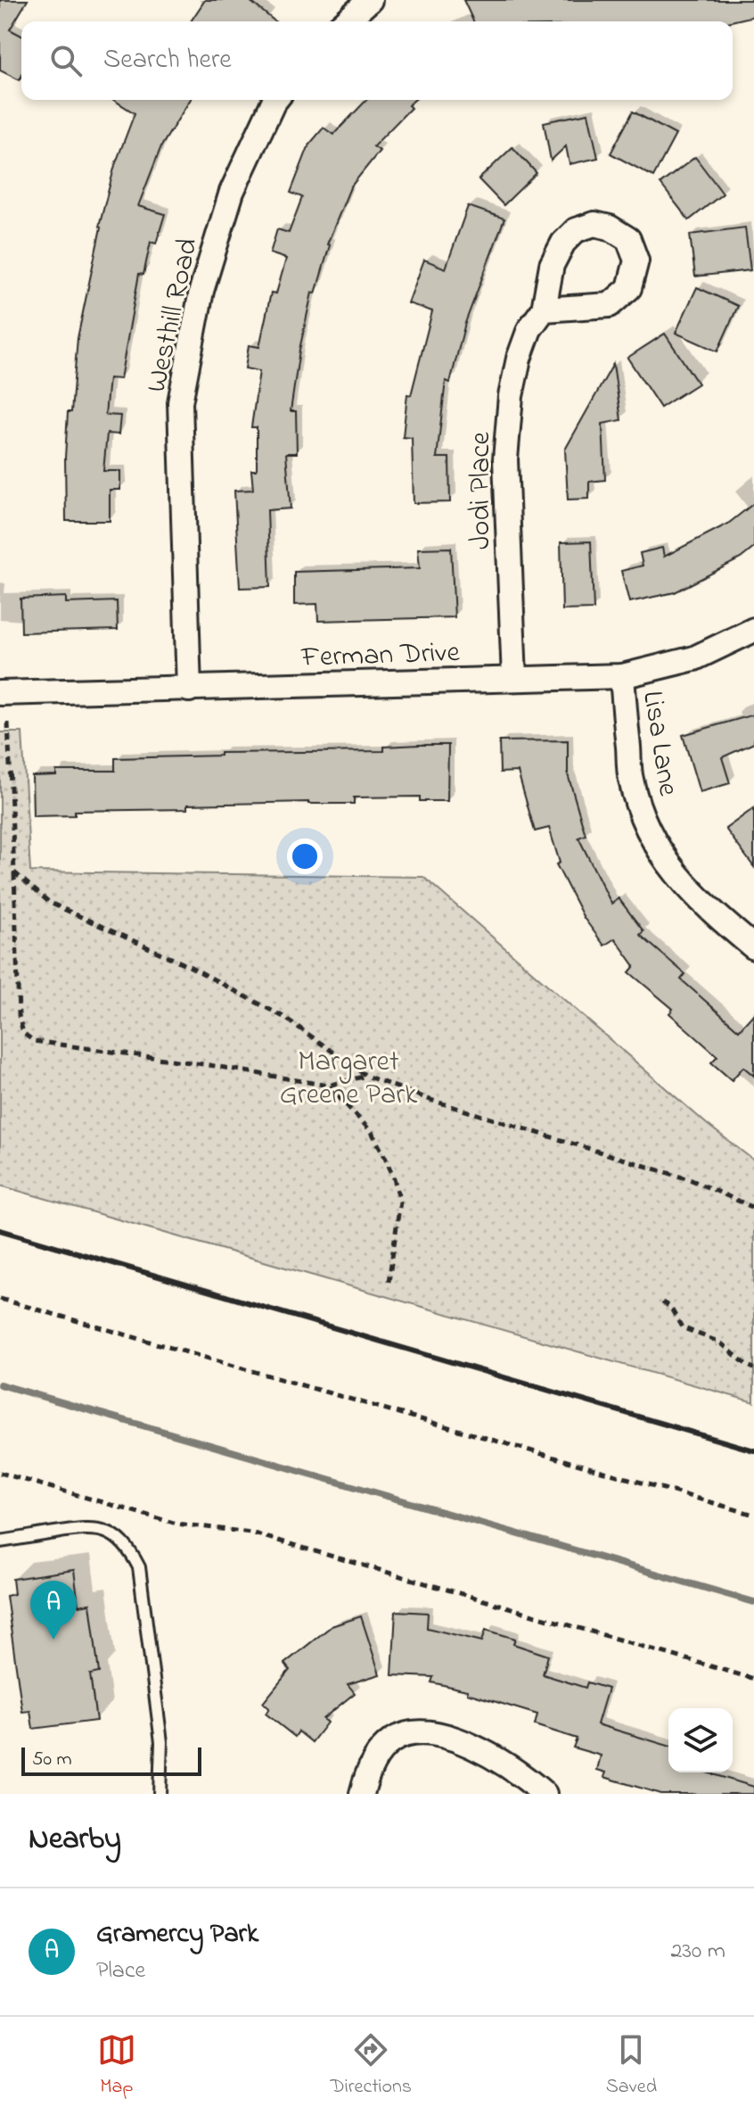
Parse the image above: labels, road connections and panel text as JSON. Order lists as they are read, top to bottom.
{
  "streets": {
    "street": [
      "Westhill Road",
      "Jodi Place",
      "Ferman Drive",
      "Lisa Lane"
    ]
  },
  "crossings": [
    ["Westhill Road", "Ferman Drive"],
    ["Jodi Place", "Ferman Drive"],
    ["Ferman Drive", "Lisa Lane"]
  ],
  "parks": ["Margaret Greene Park"],
  "scale_bar": "50 m",
  "page": {
    "search": "Search here",
    "pins": "A",
    "scale": "50 m",
    "heading": "Nearby",
    "list": [
      {
        "mark": "A",
        "name": "Gramercy Park",
        "note": "Place",
        "value": "230 m"
      }
    ],
    "nav": ["Map", "Directions", "Saved"]
  }
}
